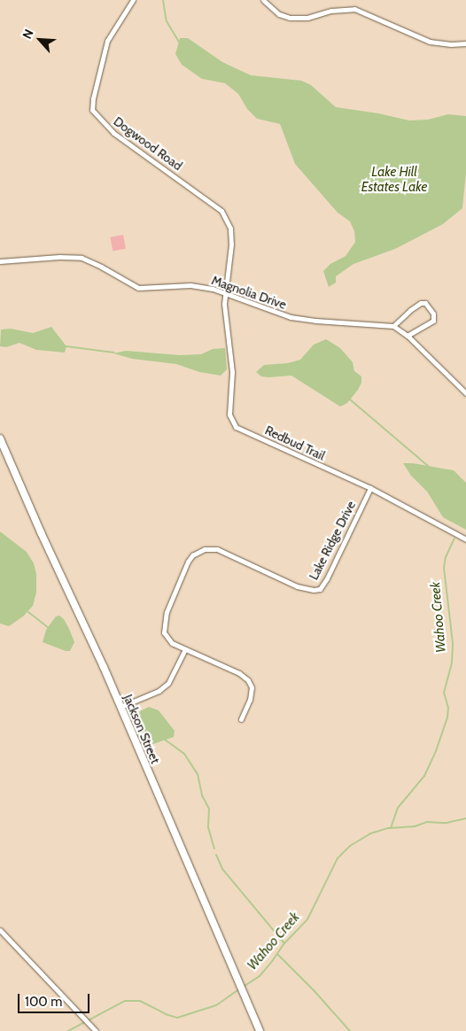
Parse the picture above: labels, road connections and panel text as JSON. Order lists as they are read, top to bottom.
{
  "streets": {
    "main road": ["Jackson Street"],
    "street": [
      "Dogwood Road",
      "Magnolia Drive",
      "Redbud Trail",
      "Lake Ridge Drive"
    ]
  },
  "crossings": [
    ["Dogwood Road", "Magnolia Drive"],
    ["Dogwood Road", "Redbud Trail"],
    ["Magnolia Drive", "Redbud Trail"],
    ["Redbud Trail", "Lake Ridge Drive"]
  ],
  "water": ["Lake Hill Estates Lake", "Wahoo Creek"],
  "scale_bar": "100 m",
  "north": "top left"
}
